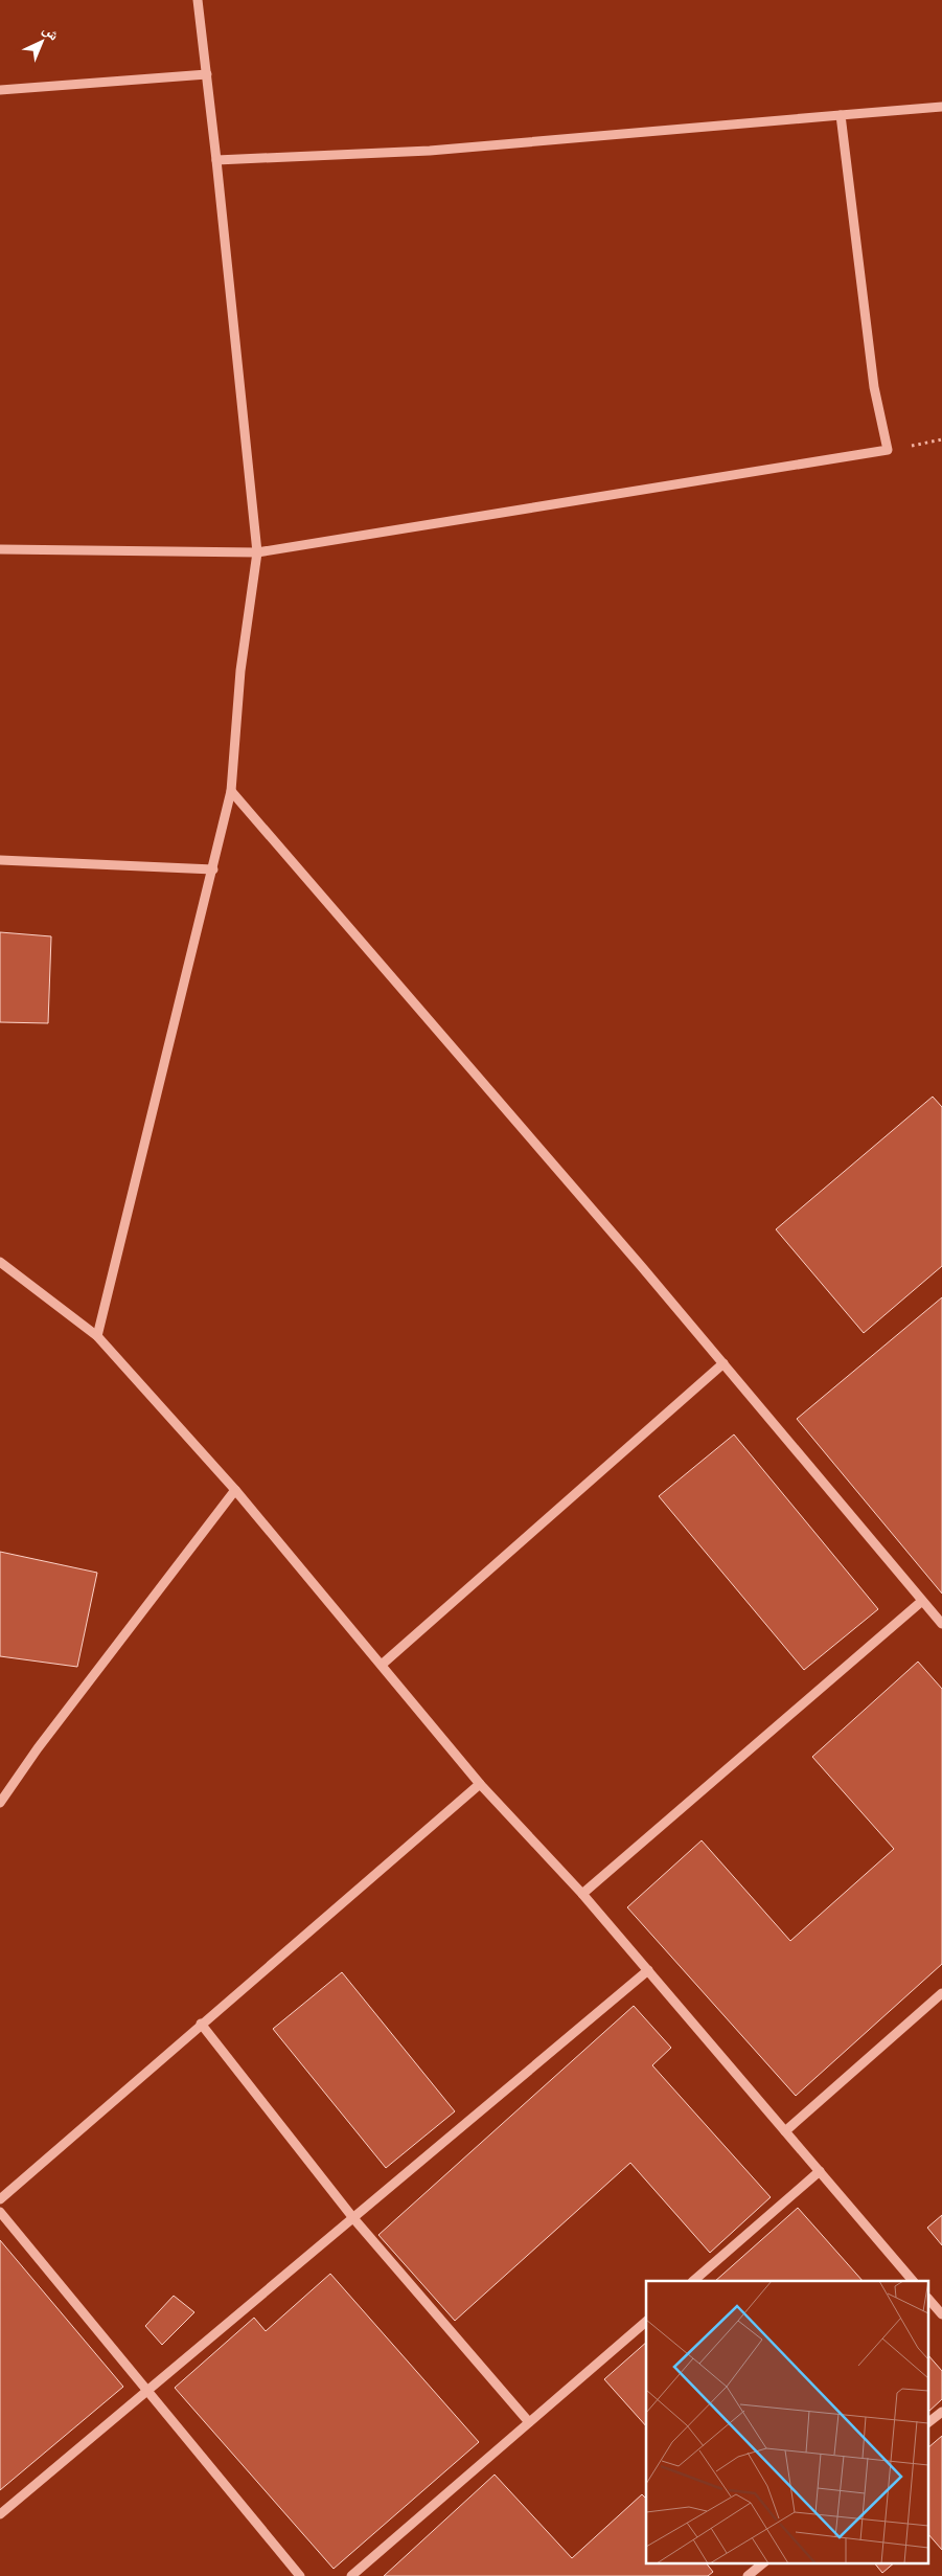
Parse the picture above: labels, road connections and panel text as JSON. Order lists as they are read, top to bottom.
{
  "north": "top right"
}
